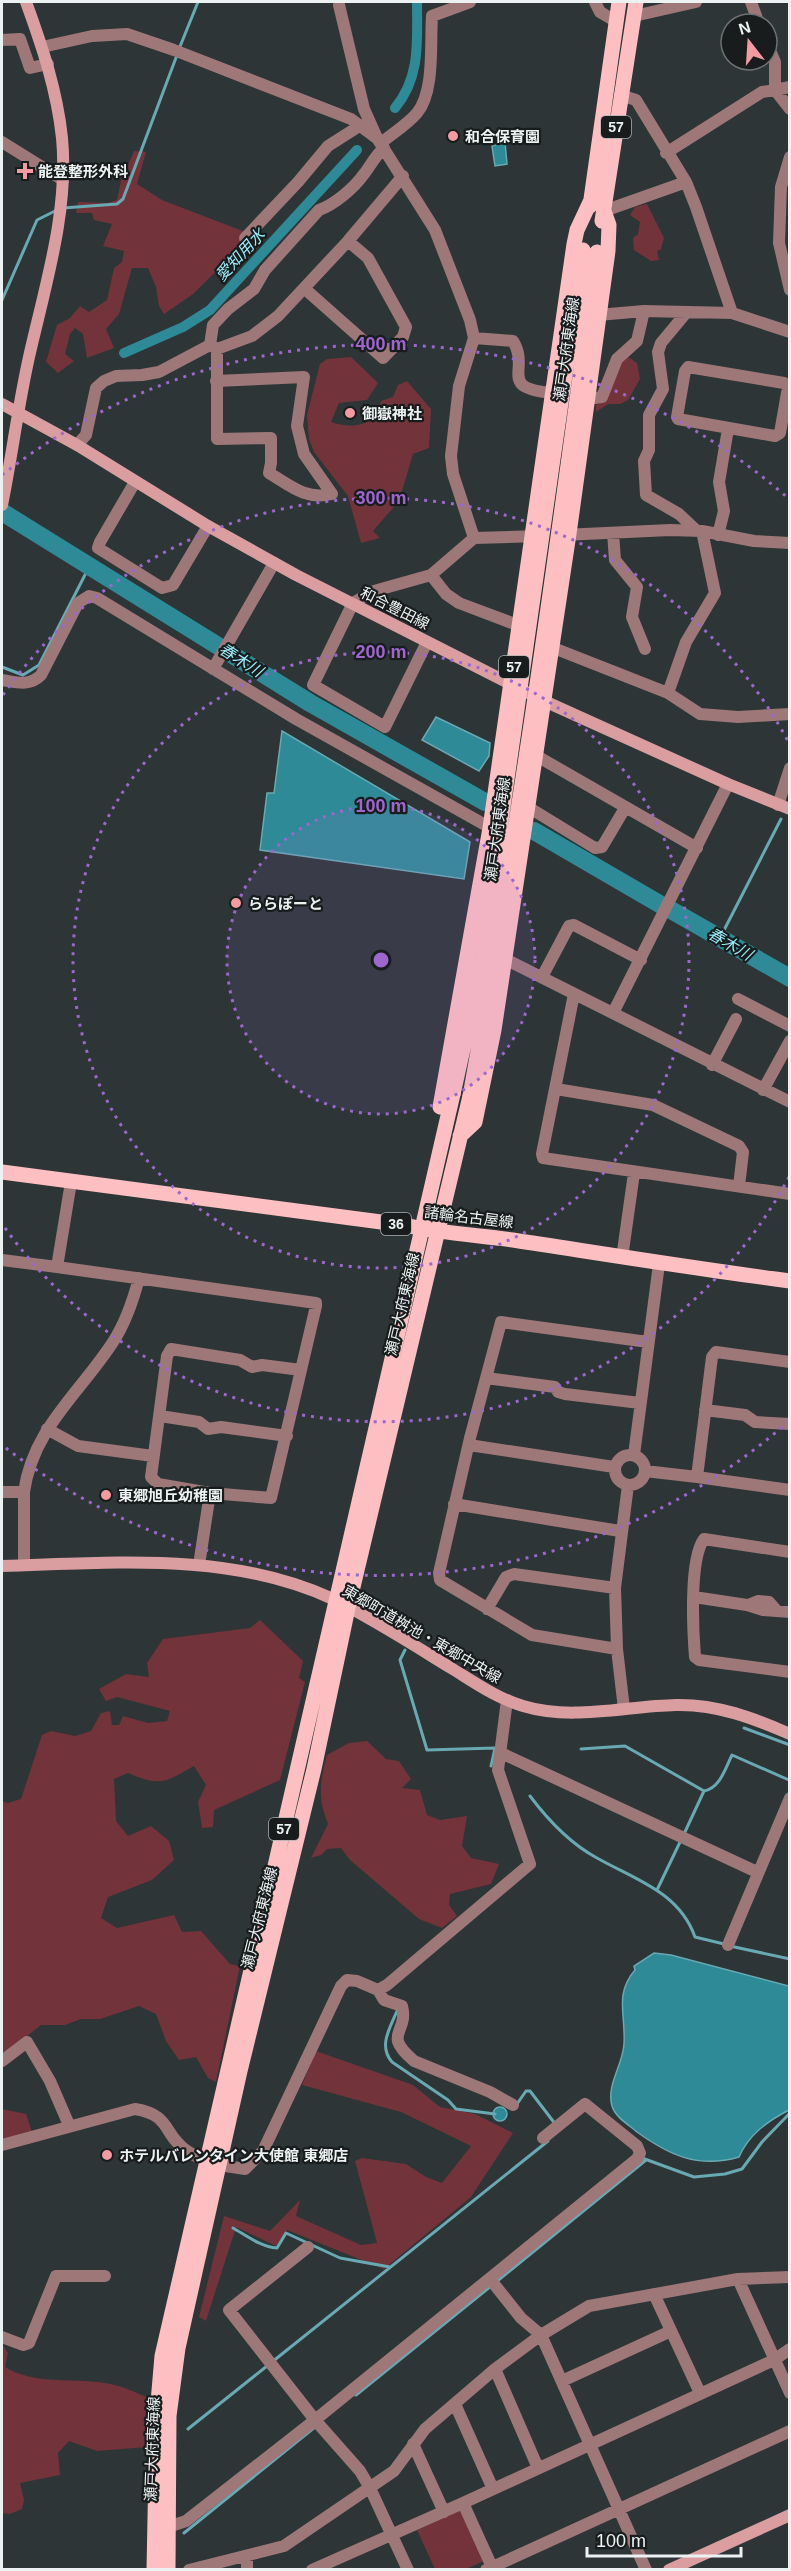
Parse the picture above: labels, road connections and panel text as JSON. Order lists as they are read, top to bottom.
{
  "streets": {
    "main road": [
      "57",
      "瀬戸大府東海線",
      "諸輪名古屋線",
      "36"
    ],
    "street": ["和合豊田線", "東郷町道桝池・東郷中央線"]
  },
  "crossings": [
    ["57", "瀬戸大府東海線"],
    ["57", "和合豊田線"],
    ["瀬戸大府東海線", "諸輪名古屋線"],
    ["瀬戸大府東海線", "東郷町道桝池・東郷中央線"]
  ],
  "water": ["愛知用水", "春木川"],
  "places": {
    "other": [
      "和合保育園",
      "御嶽神社",
      "ららぽーと",
      "東郷旭丘幼稚園",
      "ホテルバレンタイン大使館 東郷店"
    ],
    "health": ["能登整形外科"]
  },
  "scale_bar": "100 m",
  "north": "top",
  "rings": [
    "400 m",
    "300 m",
    "200 m",
    "100 m"
  ]
}
